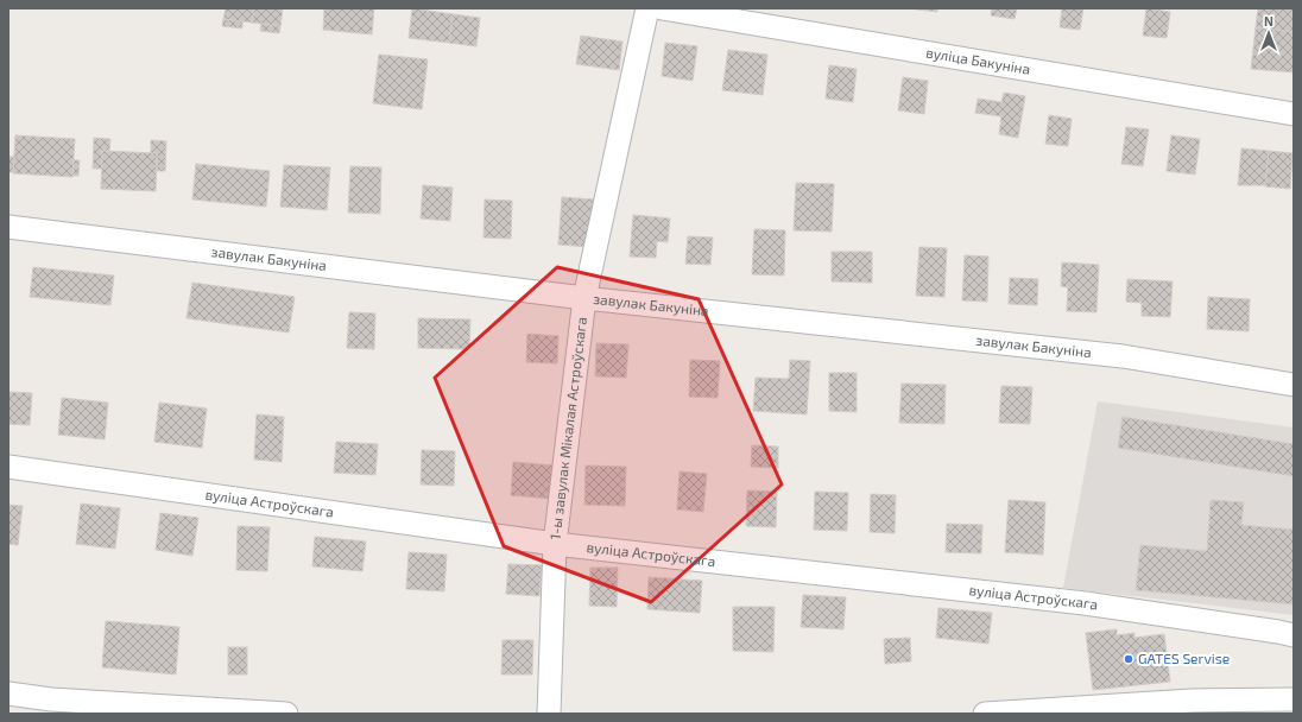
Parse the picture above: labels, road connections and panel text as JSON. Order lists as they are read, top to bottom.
{
  "streets": {
    "street": [
      "вуліца Бакуніна",
      "завулак Бакуніна",
      "1-ы завулак Мікалая Астроўскага",
      "вуліца Астроўскага"
    ]
  },
  "crossings": [
    ["завулак Бакуніна", "1-ы завулак Мікалая Астроўскага"],
    ["1-ы завулак Мікалая Астроўскага", "вуліца Астроўскага"]
  ],
  "places": ["GATES Servise"],
  "north": "top"
}
